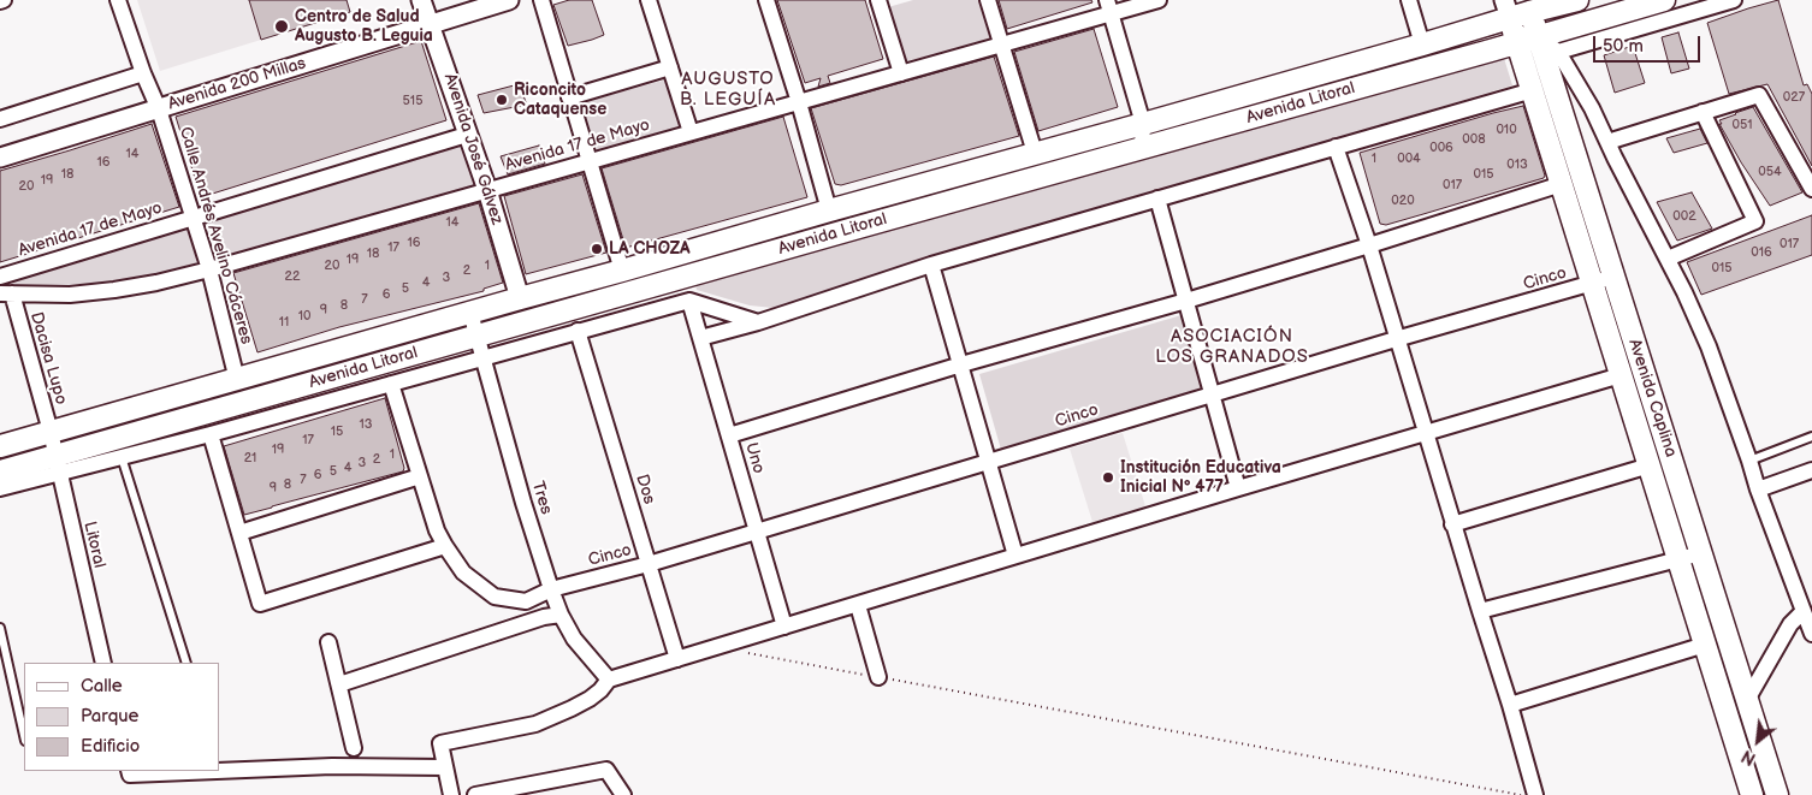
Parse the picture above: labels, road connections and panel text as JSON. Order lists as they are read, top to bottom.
{
  "streets": {
    "main road": ["Avenida Litoral", "Avenida Caplina"],
    "street": [
      "Avenida 200 Millas",
      "Avenida 17 de Mayo",
      "Avenida José Gálvez",
      "Calle Andrés Avelino Cáceres",
      "Cinco",
      "Dacisa Lupo",
      "Uno",
      "Dos",
      "Tres",
      "Litoral"
    ]
  },
  "crossings": [
    ["Avenida 200 Millas", "Avenida José Gálvez"],
    ["Avenida 200 Millas", "Calle Andrés Avelino Cáceres"],
    ["Avenida Litoral", "Avenida José Gálvez"],
    ["Avenida Litoral", "Calle Andrés Avelino Cáceres"],
    ["Avenida Litoral", "Cinco"],
    ["Avenida Litoral", "Dacisa Lupo"],
    ["Avenida Litoral", "Avenida Caplina"],
    ["Avenida Litoral", "Uno"],
    ["Avenida Litoral", "Dos"],
    ["Avenida Litoral", "Tres"],
    ["Avenida Litoral", "Litoral"],
    ["Avenida 17 de Mayo", "Avenida José Gálvez"],
    ["Avenida 17 de Mayo", "Calle Andrés Avelino Cáceres"],
    ["Avenida 17 de Mayo", "Dacisa Lupo"],
    ["Cinco", "Avenida Caplina"],
    ["Cinco", "Uno"],
    ["Cinco", "Dos"],
    ["Cinco", "Tres"],
    ["Dacisa Lupo", "Litoral"]
  ],
  "districts": ["AUGUSTO B. LEGUÍA", "ASOCIACIÓN LOS GRANADOS"],
  "places": [
    "Centro de Salud Augusto B. Leguia",
    "Riconcito Cataquense",
    "LA CHOZA",
    "Institución Educativa Inicial Nº 477"
  ],
  "house_numbers": [
    "027",
    "515",
    "051",
    "010",
    "008",
    "006",
    "14",
    "1",
    "004",
    "16",
    "013",
    "054",
    "18",
    "015",
    "19",
    "017",
    "20",
    "020",
    "002",
    "14",
    "16",
    "017",
    "17",
    "016",
    "18",
    "19",
    "20",
    "1",
    "015",
    "2",
    "22",
    "3",
    "4",
    "5",
    "6",
    "7",
    "8",
    "9",
    "10",
    "11",
    "13",
    "15",
    "17",
    "19",
    "1",
    "21",
    "2",
    "3",
    "4",
    "5",
    "6",
    "7",
    "8",
    "9"
  ],
  "legend": ["Calle", "Parque", "Edificio"],
  "scale_bar": "50 m",
  "north": "bottom left"
}
